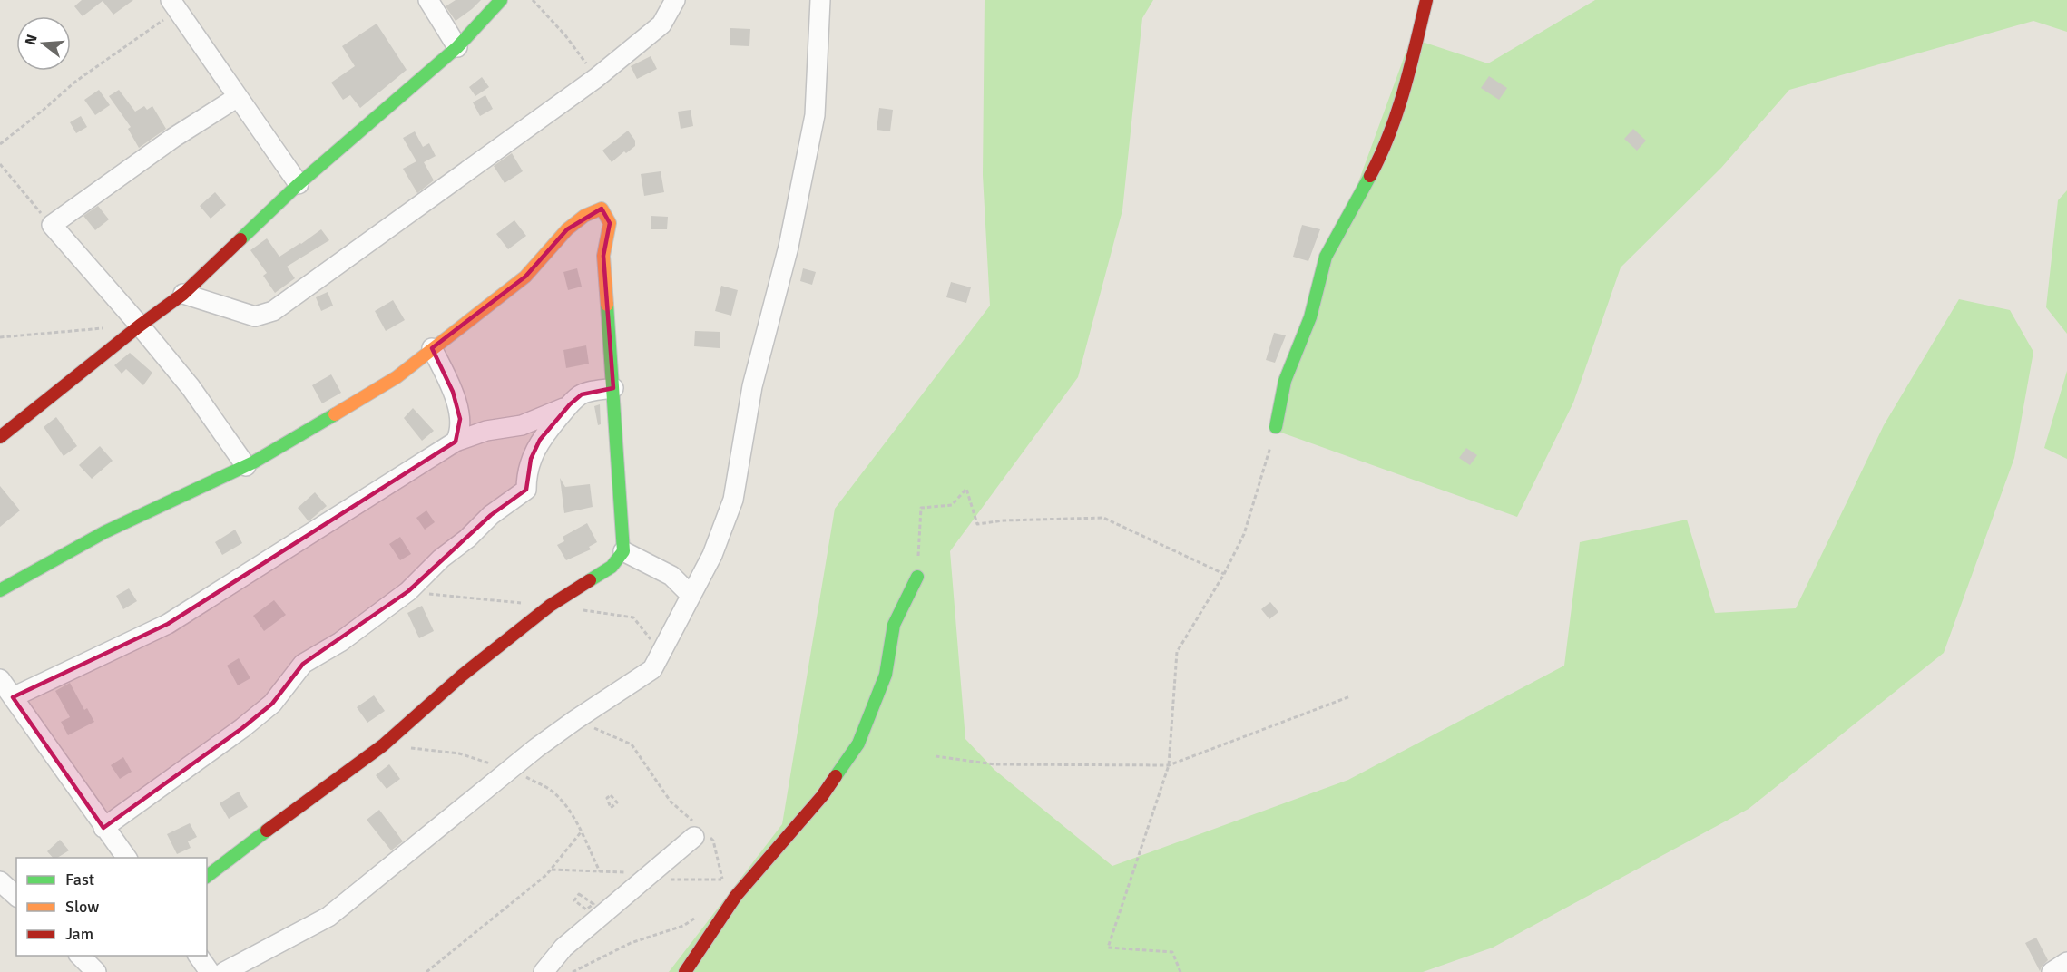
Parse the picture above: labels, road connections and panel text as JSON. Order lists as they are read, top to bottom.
{
  "legend": ["Fast", "Slow", "Jam"],
  "north": "left"
}
